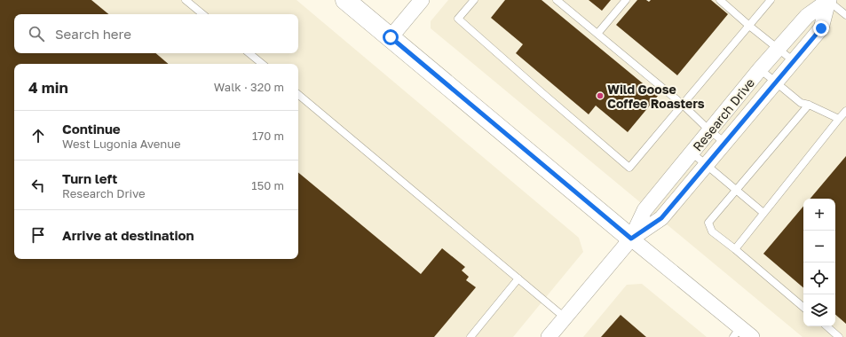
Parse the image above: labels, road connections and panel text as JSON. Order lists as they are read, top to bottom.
{
  "streets": {
    "street": ["Research Drive"]
  },
  "places": ["Wild Goose Coffee Roasters"],
  "page": {
    "search": "Search here",
    "heading": ["4 min", "Walk · 320 m"],
    "list": [
      ["Continue", "West Lugonia Avenue", "170 m"],
      ["Turn left", "Research Drive", "150 m"],
      "Arrive at destination"
    ],
    "map_buttons": ["+", "−"]
  }
}
